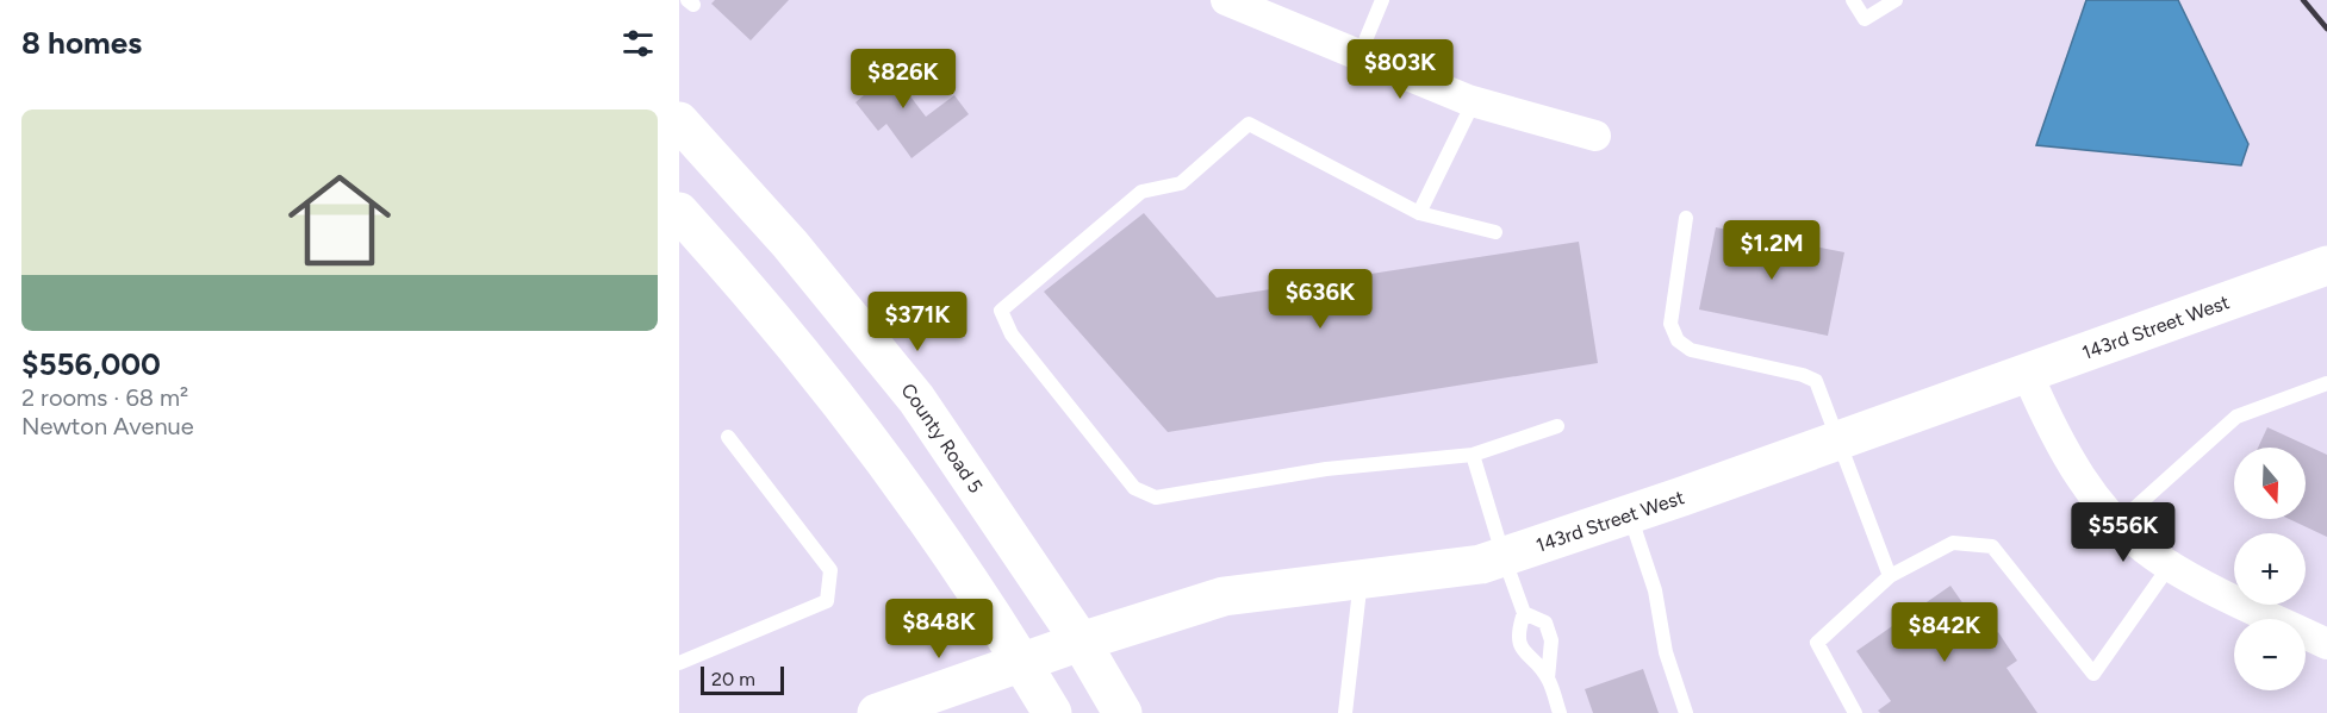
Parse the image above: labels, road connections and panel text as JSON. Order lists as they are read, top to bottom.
{
  "streets": {
    "street": ["143rd Street West", "County Road 5"]
  },
  "crossings": [
    ["143rd Street West", "County Road 5"]
  ],
  "scale_bar": "20 m",
  "north": "bottom",
  "page": {
    "heading": "8 homes",
    "price": [
      "$803K",
      "$826K",
      "$1.2M",
      "$636K",
      "$371K",
      "$556K",
      "$848K",
      "$842K"
    ],
    "list": [
      {
        "name": "$556,000",
        "note": "2 rooms · 68 m² · Newton Avenue"
      }
    ],
    "map_buttons": ["+", "−"],
    "scale": "20 m"
  }
}
